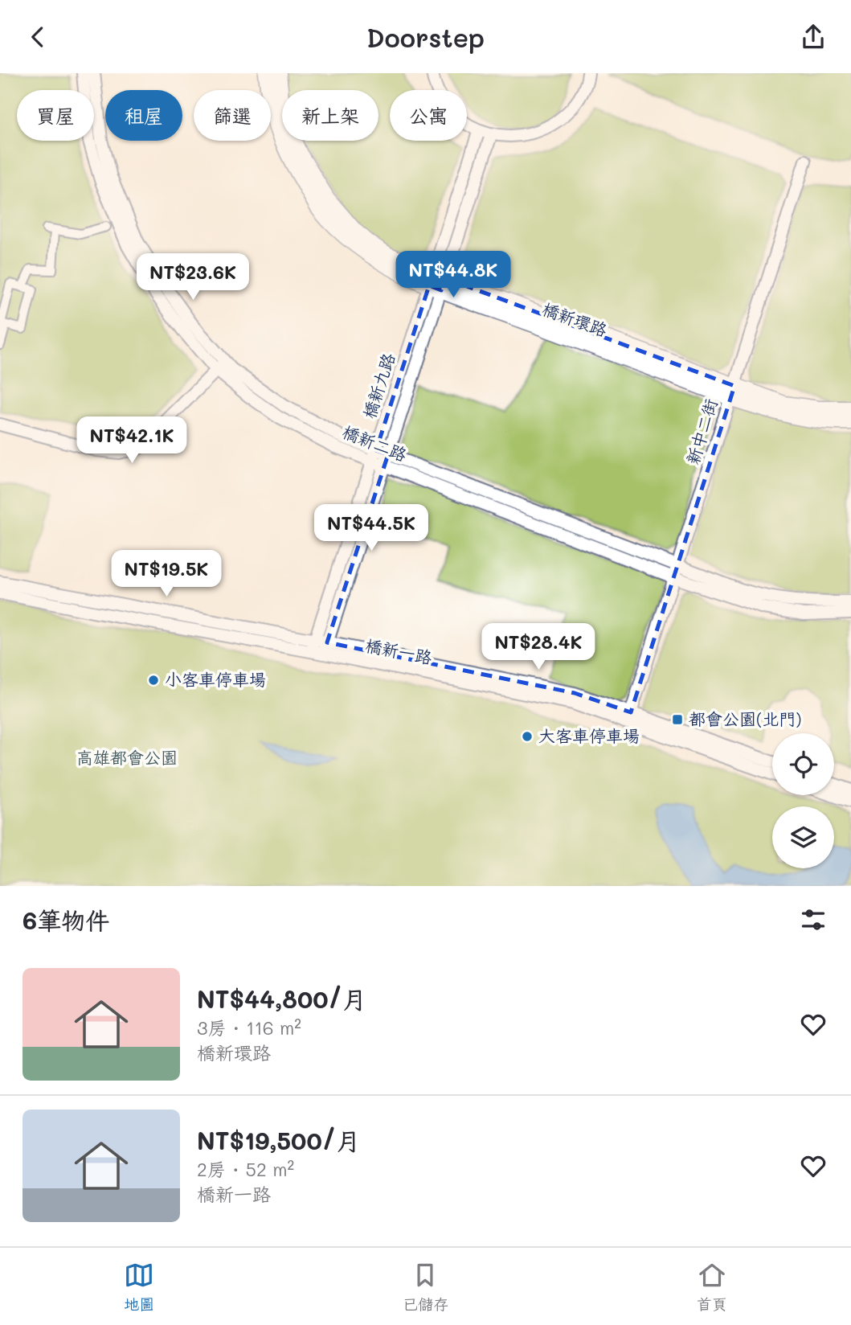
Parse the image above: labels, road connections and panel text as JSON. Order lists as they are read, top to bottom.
{
  "streets": {
    "street": [
      "橋新環路",
      "橋新九路",
      "新中二街",
      "橋新二路",
      "橋新一路"
    ]
  },
  "crossings": [
    ["橋新環路", "橋新九路"],
    ["橋新環路", "新中二街"],
    ["橋新九路", "橋新二路"],
    ["橋新九路", "橋新一路"],
    ["新中二街", "橋新二路"],
    ["新中二街", "橋新一路"]
  ],
  "parks": ["高雄都會公園"],
  "places": {
    "other": ["小客車停車場", "大客車停車場"],
    "transit": ["都會公園(北門)"]
  },
  "page": {
    "header": "Doorstep",
    "chip": [
      "買屋",
      "租屋",
      "篩選",
      "新上架",
      "公寓"
    ],
    "price": [
      "NT$44.8K",
      "NT$23.6K",
      "NT$42.1K",
      "NT$44.5K",
      "NT$19.5K",
      "NT$28.4K"
    ],
    "heading": "6筆物件",
    "list": [
      {
        "name": "NT$44,800/月",
        "note": "3房 · 116 m² · 橋新環路"
      },
      {
        "name": "NT$19,500/月",
        "note": "2房 · 52 m² · 橋新一路"
      }
    ],
    "tabs": ["地圖", "已儲存", "首頁"]
  }
}
